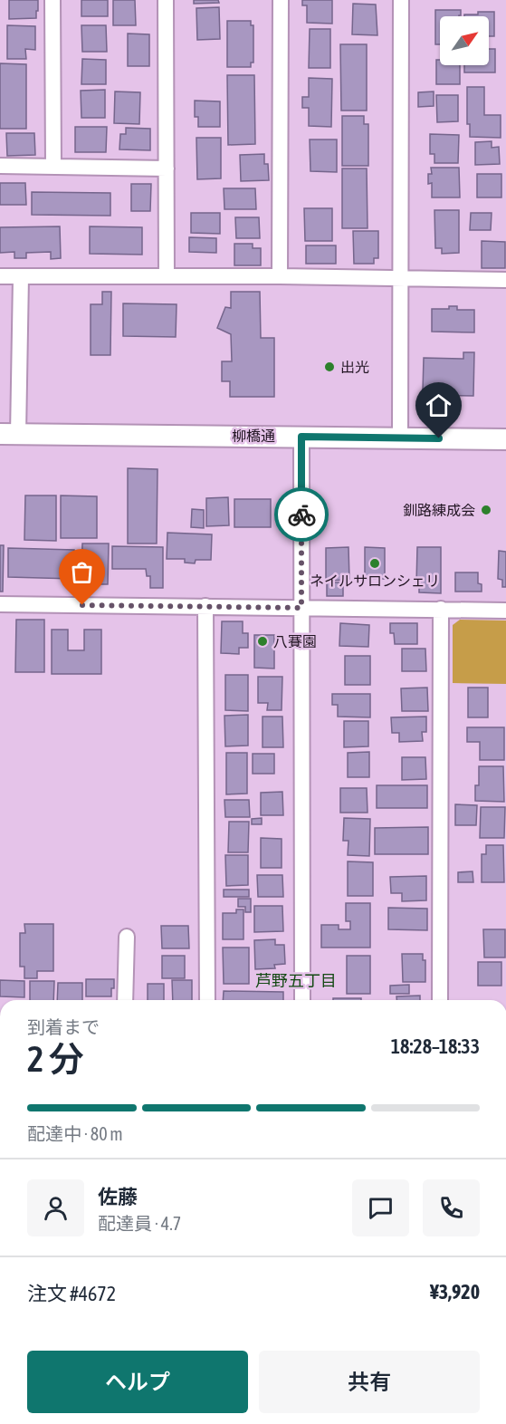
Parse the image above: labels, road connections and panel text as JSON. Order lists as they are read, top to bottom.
{
  "streets": {
    "street": ["柳橋通"]
  },
  "districts": ["芦野五丁目"],
  "places": [
    "出光",
    "釧路練成会",
    "ネイルサロンシェリ",
    "八賽園"
  ],
  "north": "top right",
  "page": {
    "heading": ["2 分", "到着まで", "18:28–18:33"],
    "panel": [
      "佐藤",
      "配達員 · 4.7",
      "注文 #4672",
      "¥3,920"
    ],
    "bar": "配達中 · 80 m",
    "buttons": ["ヘルプ", "共有"]
  }
}
